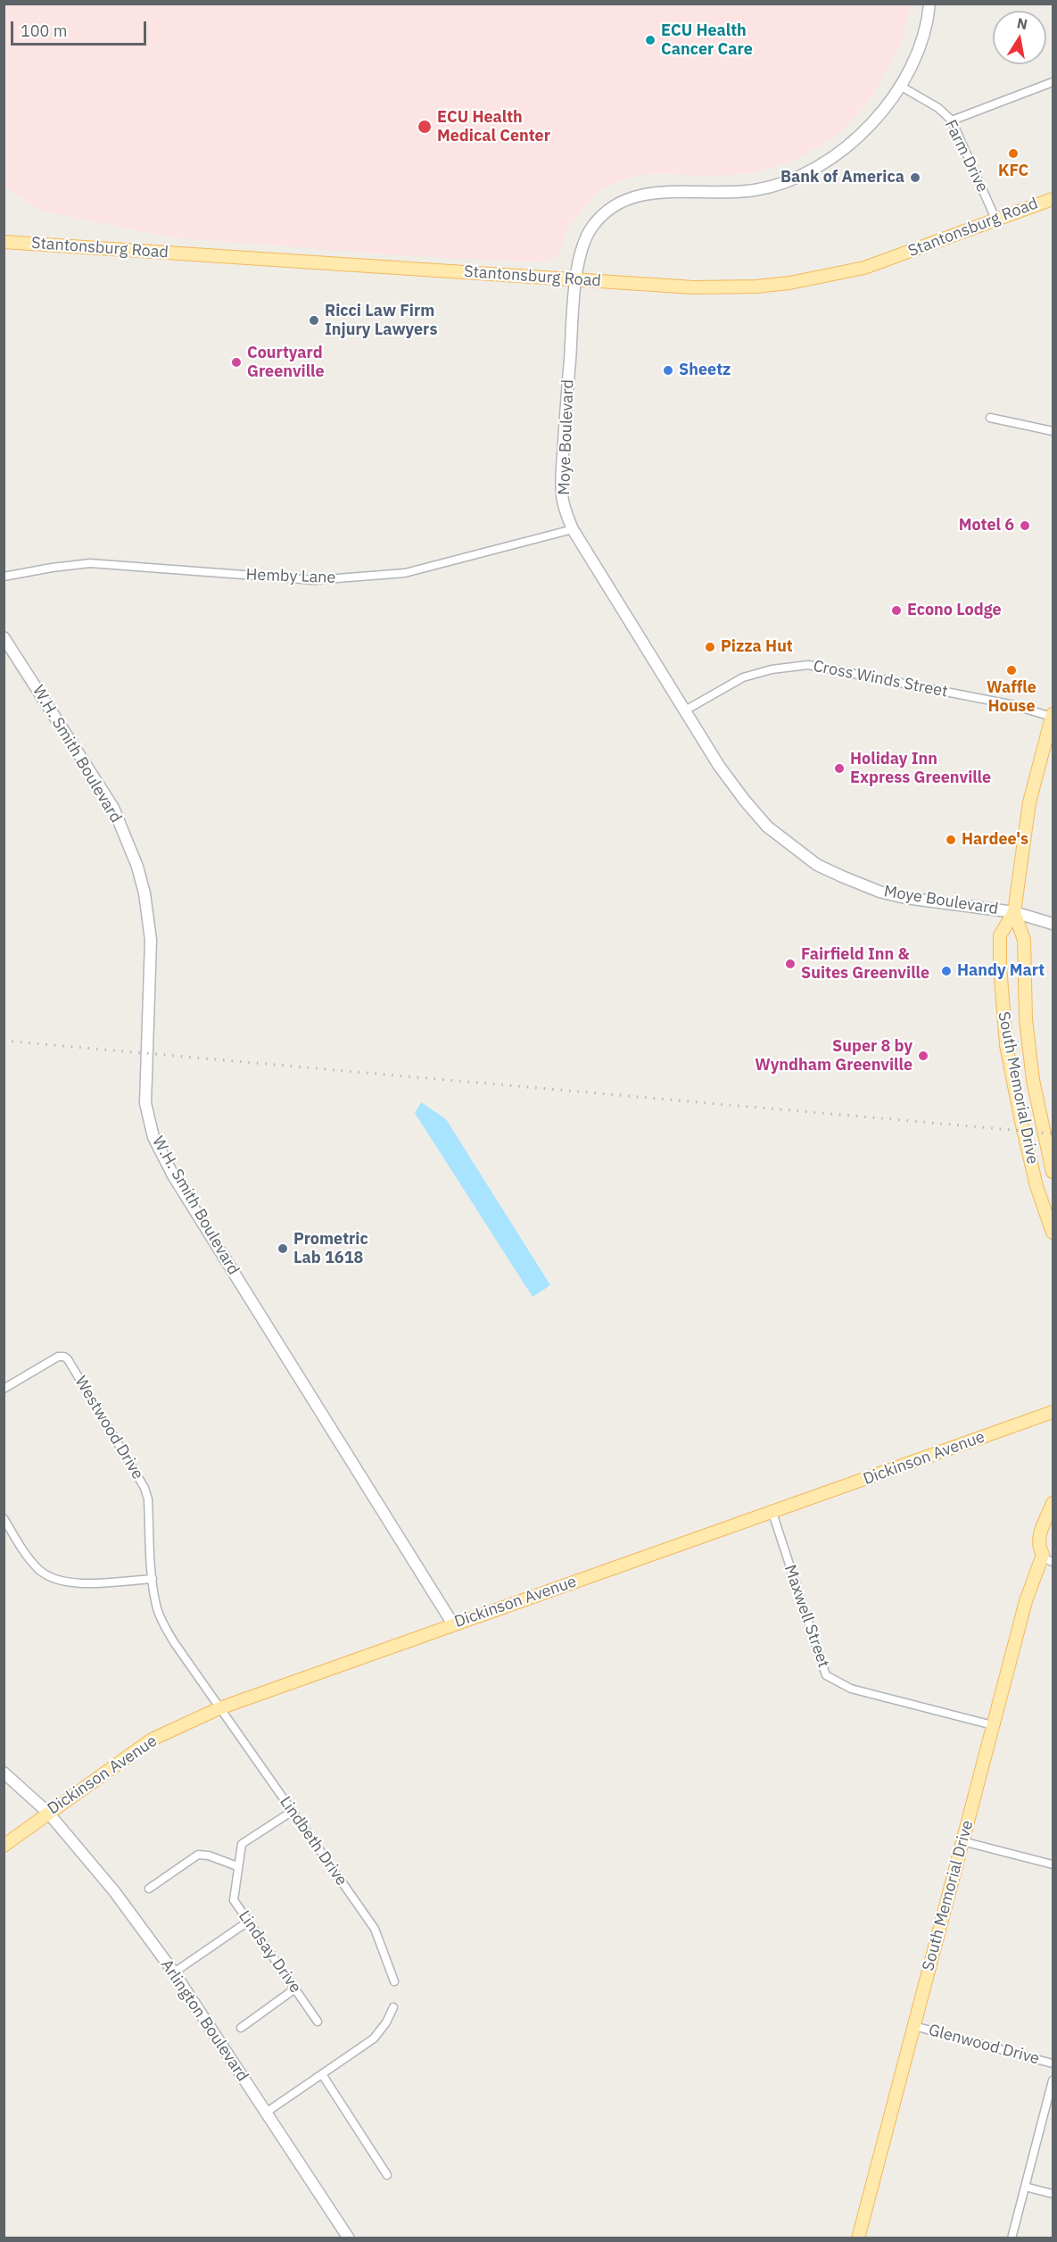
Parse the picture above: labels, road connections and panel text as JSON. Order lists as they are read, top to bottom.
{
  "streets": {
    "main road": ["Stantonsburg Road", "South Memorial Drive", "Dickinson Avenue"],
    "street": [
      "Farm Drive",
      "Moye Boulevard",
      "Hemby Lane",
      "Cross Winds Street",
      "W.H. Smith Boulevard",
      "Westwood Drive",
      "Maxwell Street",
      "Lindbeth Drive",
      "Lindsay Drive",
      "Arlington Boulevard",
      "Glenwood Drive"
    ]
  },
  "crossings": [
    ["Farm Drive", "Stantonsburg Road"],
    ["Farm Drive", "Moye Boulevard"],
    ["Stantonsburg Road", "Moye Boulevard"],
    ["Moye Boulevard", "Hemby Lane"],
    ["Moye Boulevard", "Cross Winds Street"],
    ["Moye Boulevard", "South Memorial Drive"],
    ["Cross Winds Street", "South Memorial Drive"],
    ["W.H. Smith Boulevard", "Dickinson Avenue"],
    ["South Memorial Drive", "Maxwell Street"],
    ["South Memorial Drive", "Glenwood Drive"],
    ["Westwood Drive", "Dickinson Avenue"],
    ["Westwood Drive", "Lindbeth Drive"],
    ["Dickinson Avenue", "Maxwell Street"],
    ["Dickinson Avenue", "Lindbeth Drive"],
    ["Dickinson Avenue", "Arlington Boulevard"],
    ["Lindbeth Drive", "Lindsay Drive"]
  ],
  "places": [
    "ECU Health Cancer Care",
    "ECU Health Medical Center",
    "KFC",
    "Bank of America",
    "Ricci Law Firm Injury Lawyers",
    "Courtyard Greenville",
    "Sheetz",
    "Motel 6",
    "Econo Lodge",
    "Pizza Hut",
    "Waffle House",
    "Holiday Inn Express Greenville",
    "Hardee's",
    "Fairfield Inn & Suites Greenville",
    "Handy Mart",
    "Super 8 by Wyndham Greenville",
    "Prometric Lab 1618"
  ],
  "scale_bar": "100 m",
  "north": "top"
}
